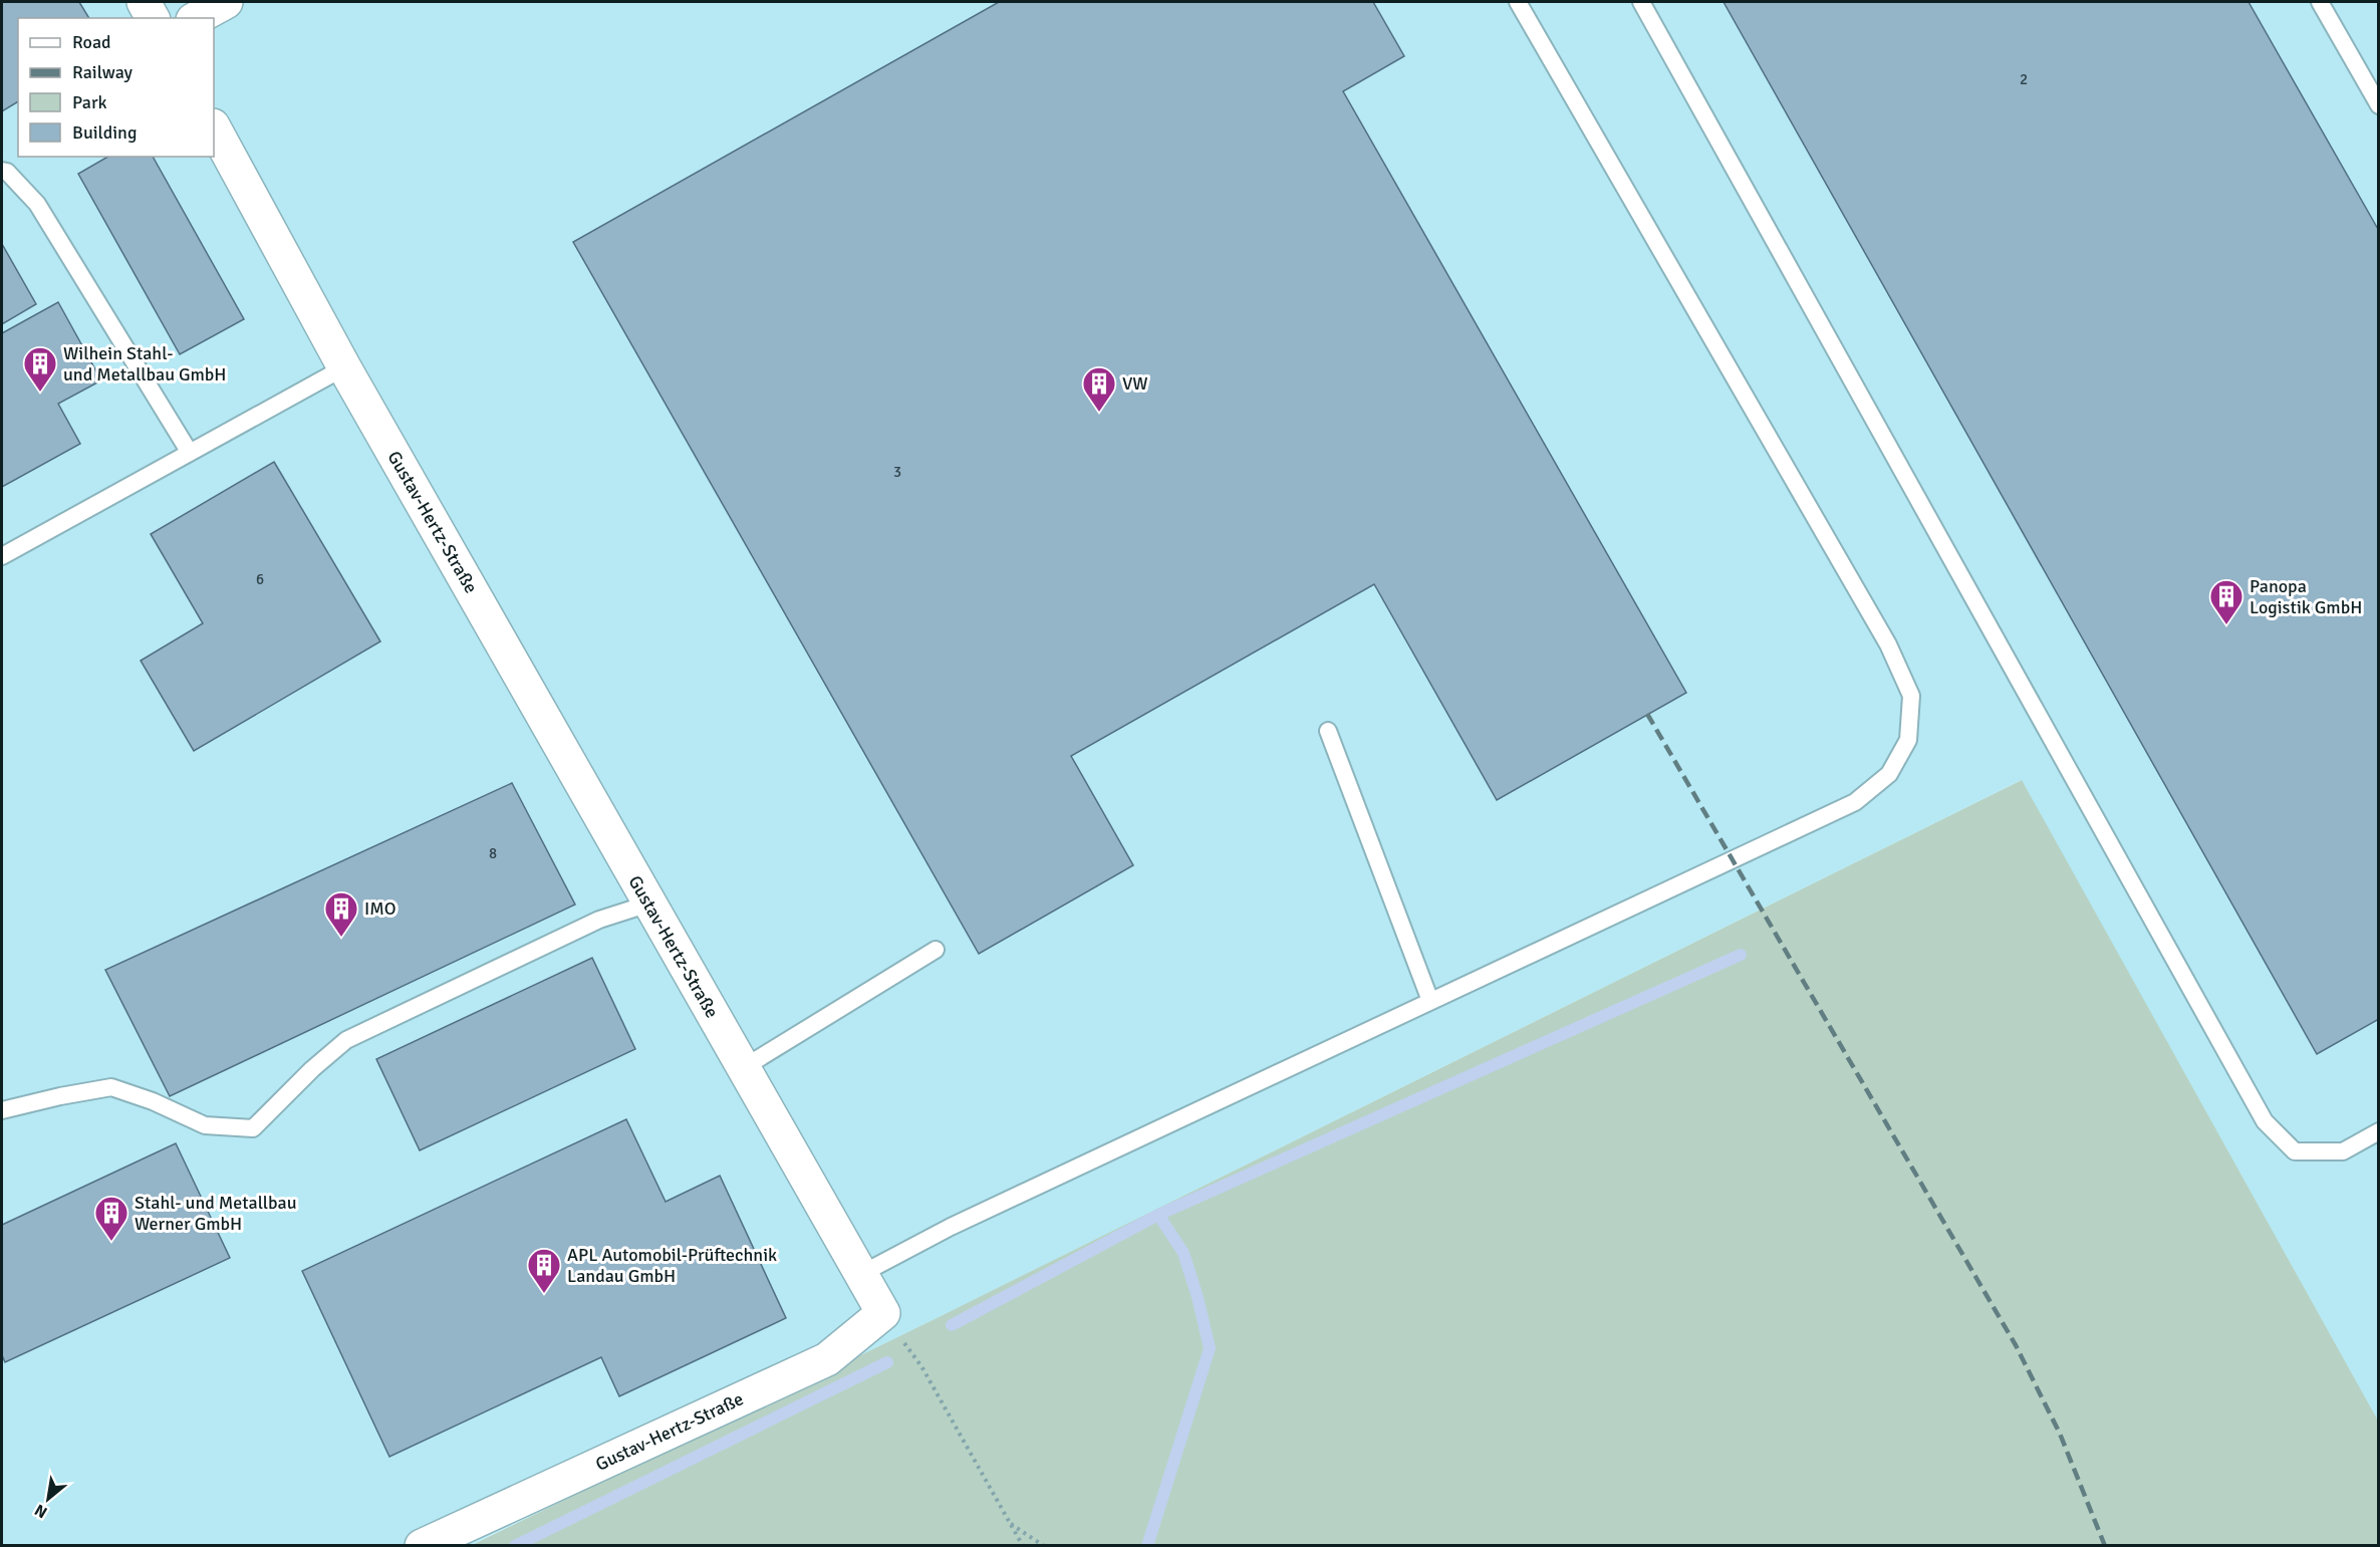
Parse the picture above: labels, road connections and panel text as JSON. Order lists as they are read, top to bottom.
{
  "streets": {
    "street": ["Gustav-Hertz-Straße"]
  },
  "places": {
    "building": [
      "Wilhein Stahl- und Metallbau GmbH",
      "VW",
      "Panopa Logistik GmbH",
      "IMO",
      "Stahl- und Metallbau Werner GmbH",
      "APL Automobil-Prüftechnik Landau GmbH"
    ]
  },
  "house_numbers": [
    "2",
    "3",
    "6",
    "8"
  ],
  "legend": [
    "Road",
    "Railway",
    "Park",
    "Building"
  ],
  "north": "bottom left"
}
